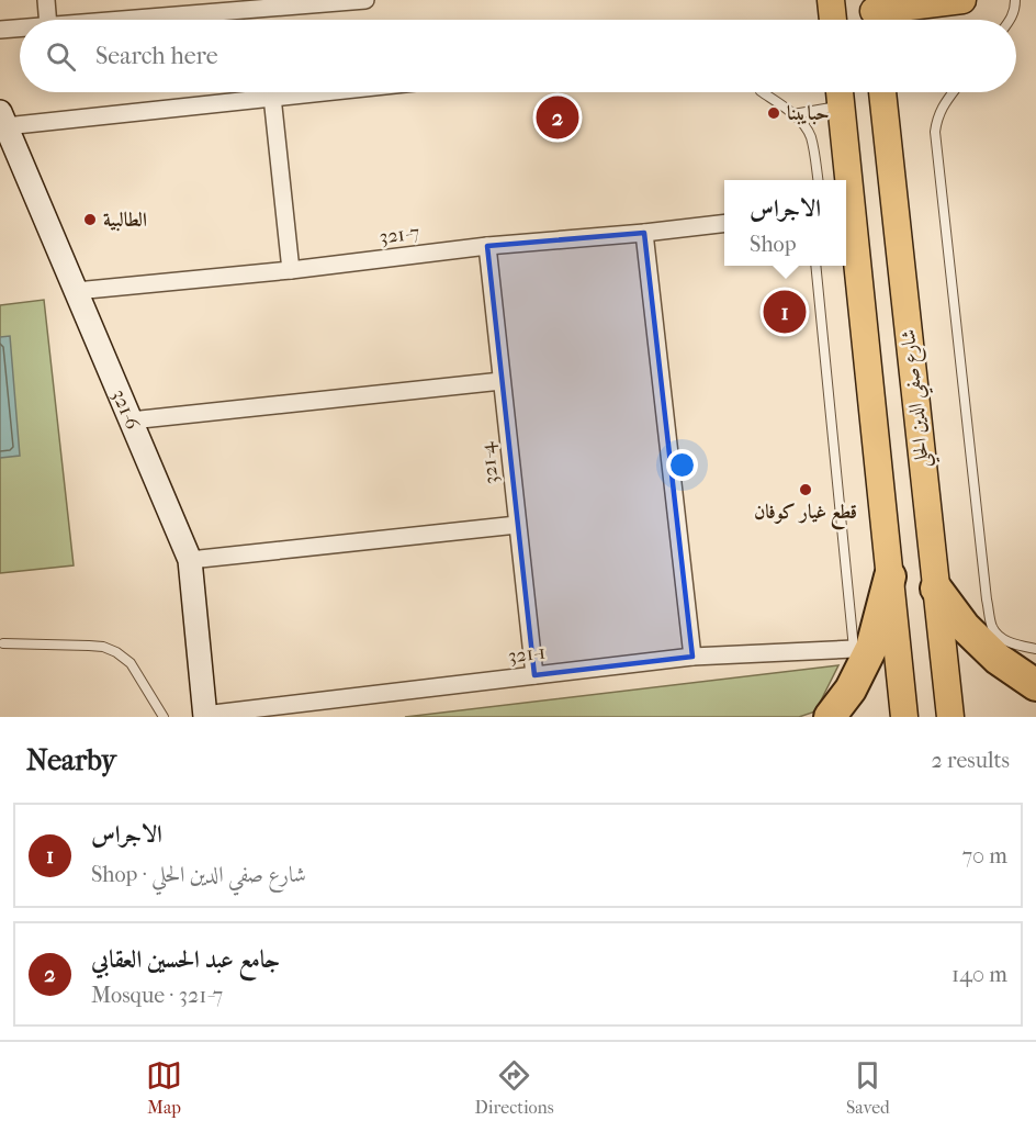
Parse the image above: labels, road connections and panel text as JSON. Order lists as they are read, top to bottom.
{
  "streets": {
    "main road": ["شارع صفي الدين الحلي"],
    "street": [
      "321-7",
      "321-6",
      "321-4",
      "321-1"
    ]
  },
  "crossings": [
    ["321-7", "321-6"],
    ["321-7", "321-4"],
    ["321-6", "321-1"],
    ["321-4", "321-1"]
  ],
  "places": ["حبايبنا", "الطالبية", "قطع غيار كوفان"],
  "page": {
    "search": "Search here",
    "pins": ["2", "1"],
    "popup": ["الاجراس", "Shop"],
    "heading": ["Nearby", "2 results"],
    "list": [
      {
        "mark": "1",
        "name": "الاجراس",
        "note": "Shop · شارع صفي الدين الحلي",
        "value": "70 m"
      },
      {
        "mark": "2",
        "name": "جامع عبد الحسين العقابي",
        "note": "Mosque · 321-7",
        "value": "140 m"
      }
    ],
    "nav": ["Map", "Directions", "Saved"]
  }
}
